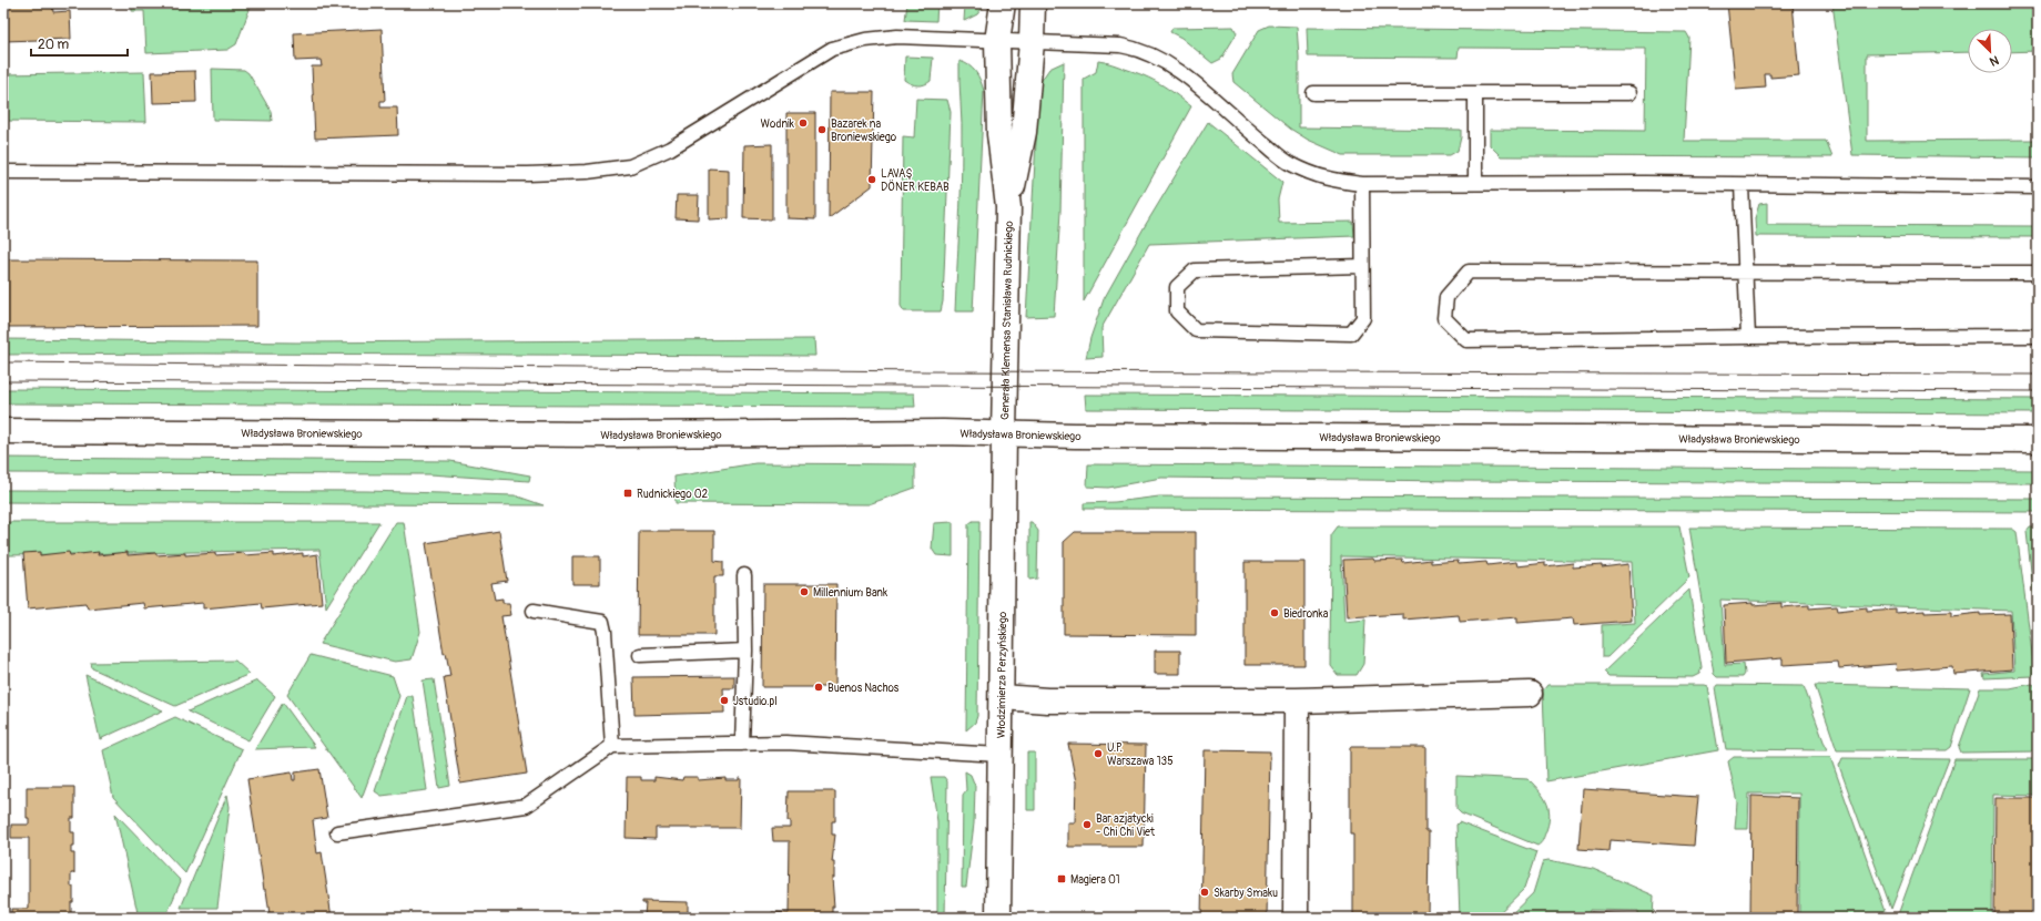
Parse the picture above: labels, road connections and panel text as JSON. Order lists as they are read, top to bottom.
{
  "streets": {
    "main road": ["Generała Klemensa Stanisława Rudnickiego", "Władysława Broniewskiego", "Włodzimierza Perzyńskiego"]
  },
  "crossings": [
    ["Generała Klemensa Stanisława Rudnickiego", "Władysława Broniewskiego"],
    ["Generała Klemensa Stanisława Rudnickiego", "Włodzimierza Perzyńskiego"],
    ["Władysława Broniewskiego", "Włodzimierza Perzyńskiego"]
  ],
  "places": {
    "other": [
      "Wodnik",
      "Bazarek na Broniewskiego",
      "LAVAŞ DÖNER KEBAB",
      "Millennium Bank",
      "Biedronka",
      "Buenos Nachos",
      "Jstudio.pl",
      "U.P. Warszawa 135",
      "Bar azjatycki - Chi Chi Viet",
      "Skarby Smaku"
    ],
    "transit": ["Rudnickiego 02", "Magiera 01"]
  },
  "scale_bar": "20 m",
  "north": "bottom right"
}
